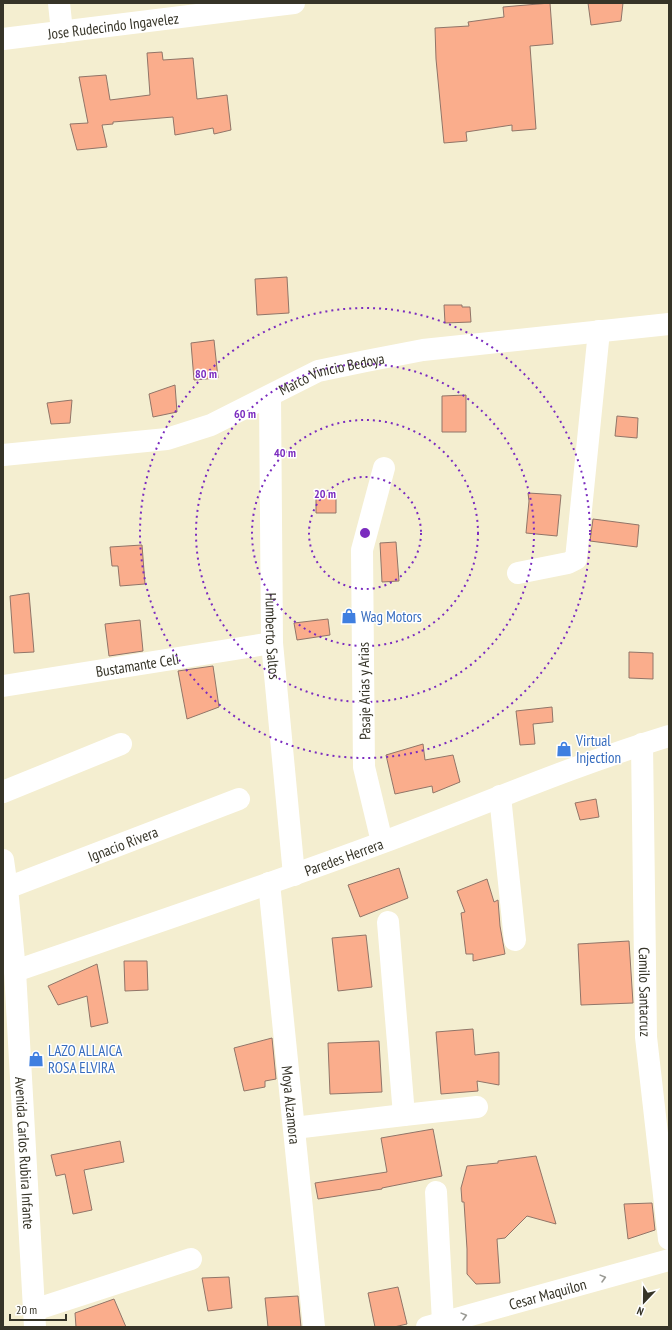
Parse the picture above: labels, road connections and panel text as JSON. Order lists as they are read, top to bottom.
{
  "streets": {
    "street": [
      "Jose Rudecindo Ingavelez",
      "Marco Vinicio Bedoya",
      "Humberto Saltos",
      "Bustamante Celi",
      "Pasaje Arias y Arias",
      "Ignacio Rivera",
      "Paredes Herrera",
      "Camilo Santacruz",
      "Moya Alzamora",
      "Avenida Carlos Rubira Infante",
      "Cesar Maquilon"
    ]
  },
  "crossings": [
    ["Marco Vinicio Bedoya", "Humberto Saltos"],
    ["Humberto Saltos", "Bustamante Celi"],
    ["Humberto Saltos", "Paredes Herrera"],
    ["Pasaje Arias y Arias", "Paredes Herrera"],
    ["Ignacio Rivera", "Avenida Carlos Rubira Infante"],
    ["Paredes Herrera", "Camilo Santacruz"],
    ["Paredes Herrera", "Moya Alzamora"],
    ["Paredes Herrera", "Avenida Carlos Rubira Infante"]
  ],
  "one_way": ["Cesar Maquilon"],
  "places": {
    "shop": ["Wag Motors", "Virtual Injection", "LAZO ALLAICA ROSA ELVIRA"]
  },
  "scale_bar": "20 m",
  "north": "bottom",
  "rings": [
    "80 m",
    "60 m",
    "40 m",
    "20 m"
  ]
}
